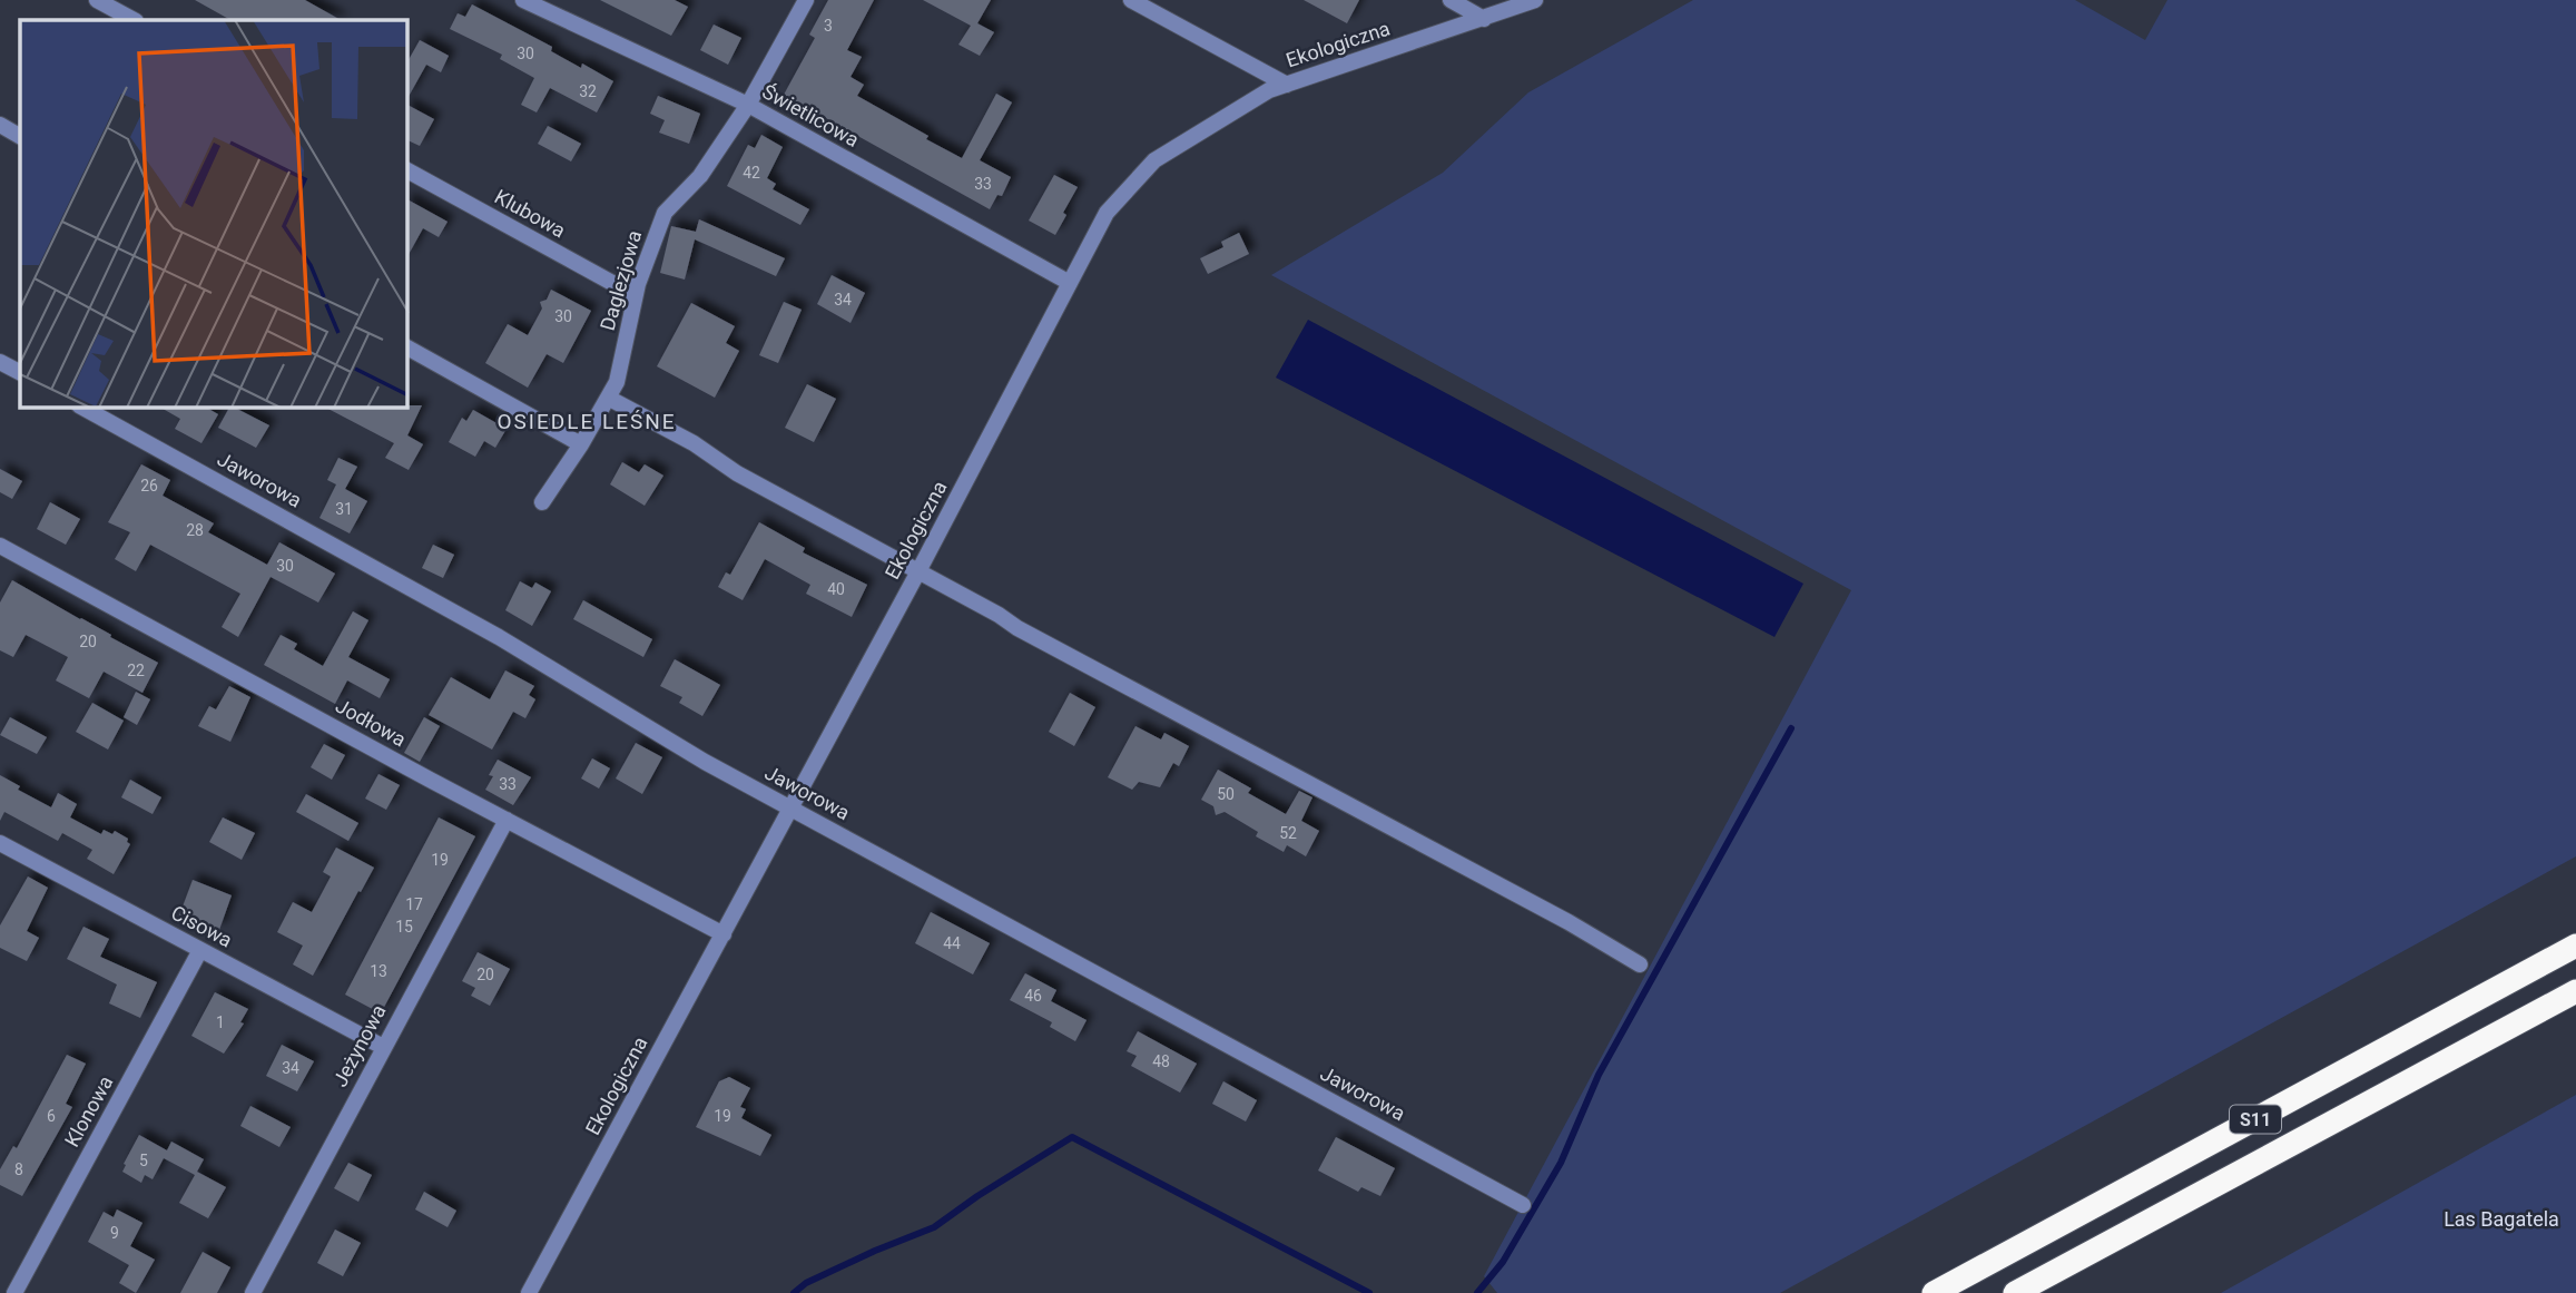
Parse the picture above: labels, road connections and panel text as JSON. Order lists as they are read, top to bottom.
{
  "streets": {
    "highway": ["S11"],
    "street": [
      "Ekologiczna",
      "Świetlicowa",
      "Klubowa",
      "Daglezjowa",
      "Jaworowa",
      "Jodłowa",
      "Cisowa",
      "Jeżynowa",
      "Klonowa"
    ]
  },
  "crossings": [
    ["Ekologiczna", "Świetlicowa"],
    ["Ekologiczna", "Jaworowa"],
    ["Ekologiczna", "Jodłowa"],
    ["Świetlicowa", "Daglezjowa"],
    ["Klubowa", "Daglezjowa"],
    ["Jodłowa", "Jeżynowa"],
    ["Cisowa", "Jeżynowa"],
    ["Cisowa", "Klonowa"]
  ],
  "districts": ["OSIEDLE LEŚNE"],
  "parks": ["Las Bagatela"],
  "house_numbers": [
    "3",
    "30",
    "32",
    "42",
    "33",
    "34",
    "30",
    "26",
    "31",
    "28",
    "30",
    "40",
    "20",
    "22",
    "33",
    "50",
    "52",
    "19",
    "17",
    "15",
    "44",
    "13",
    "20",
    "46",
    "1",
    "48",
    "34",
    "6",
    "19",
    "5",
    "8",
    "9"
  ]
}
